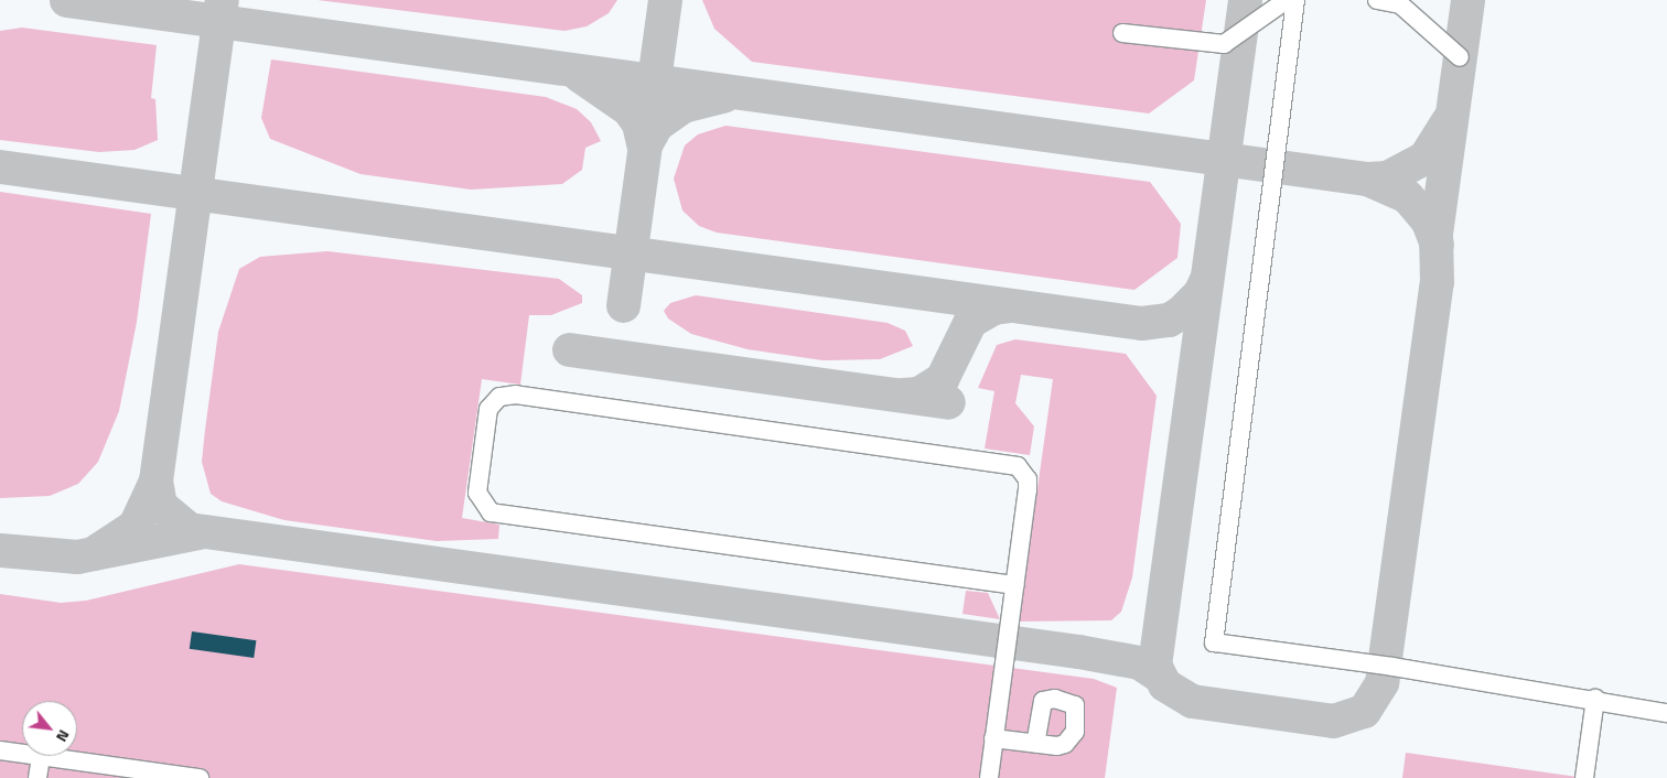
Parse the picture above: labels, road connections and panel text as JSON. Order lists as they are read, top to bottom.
{
  "north": "bottom right"
}
